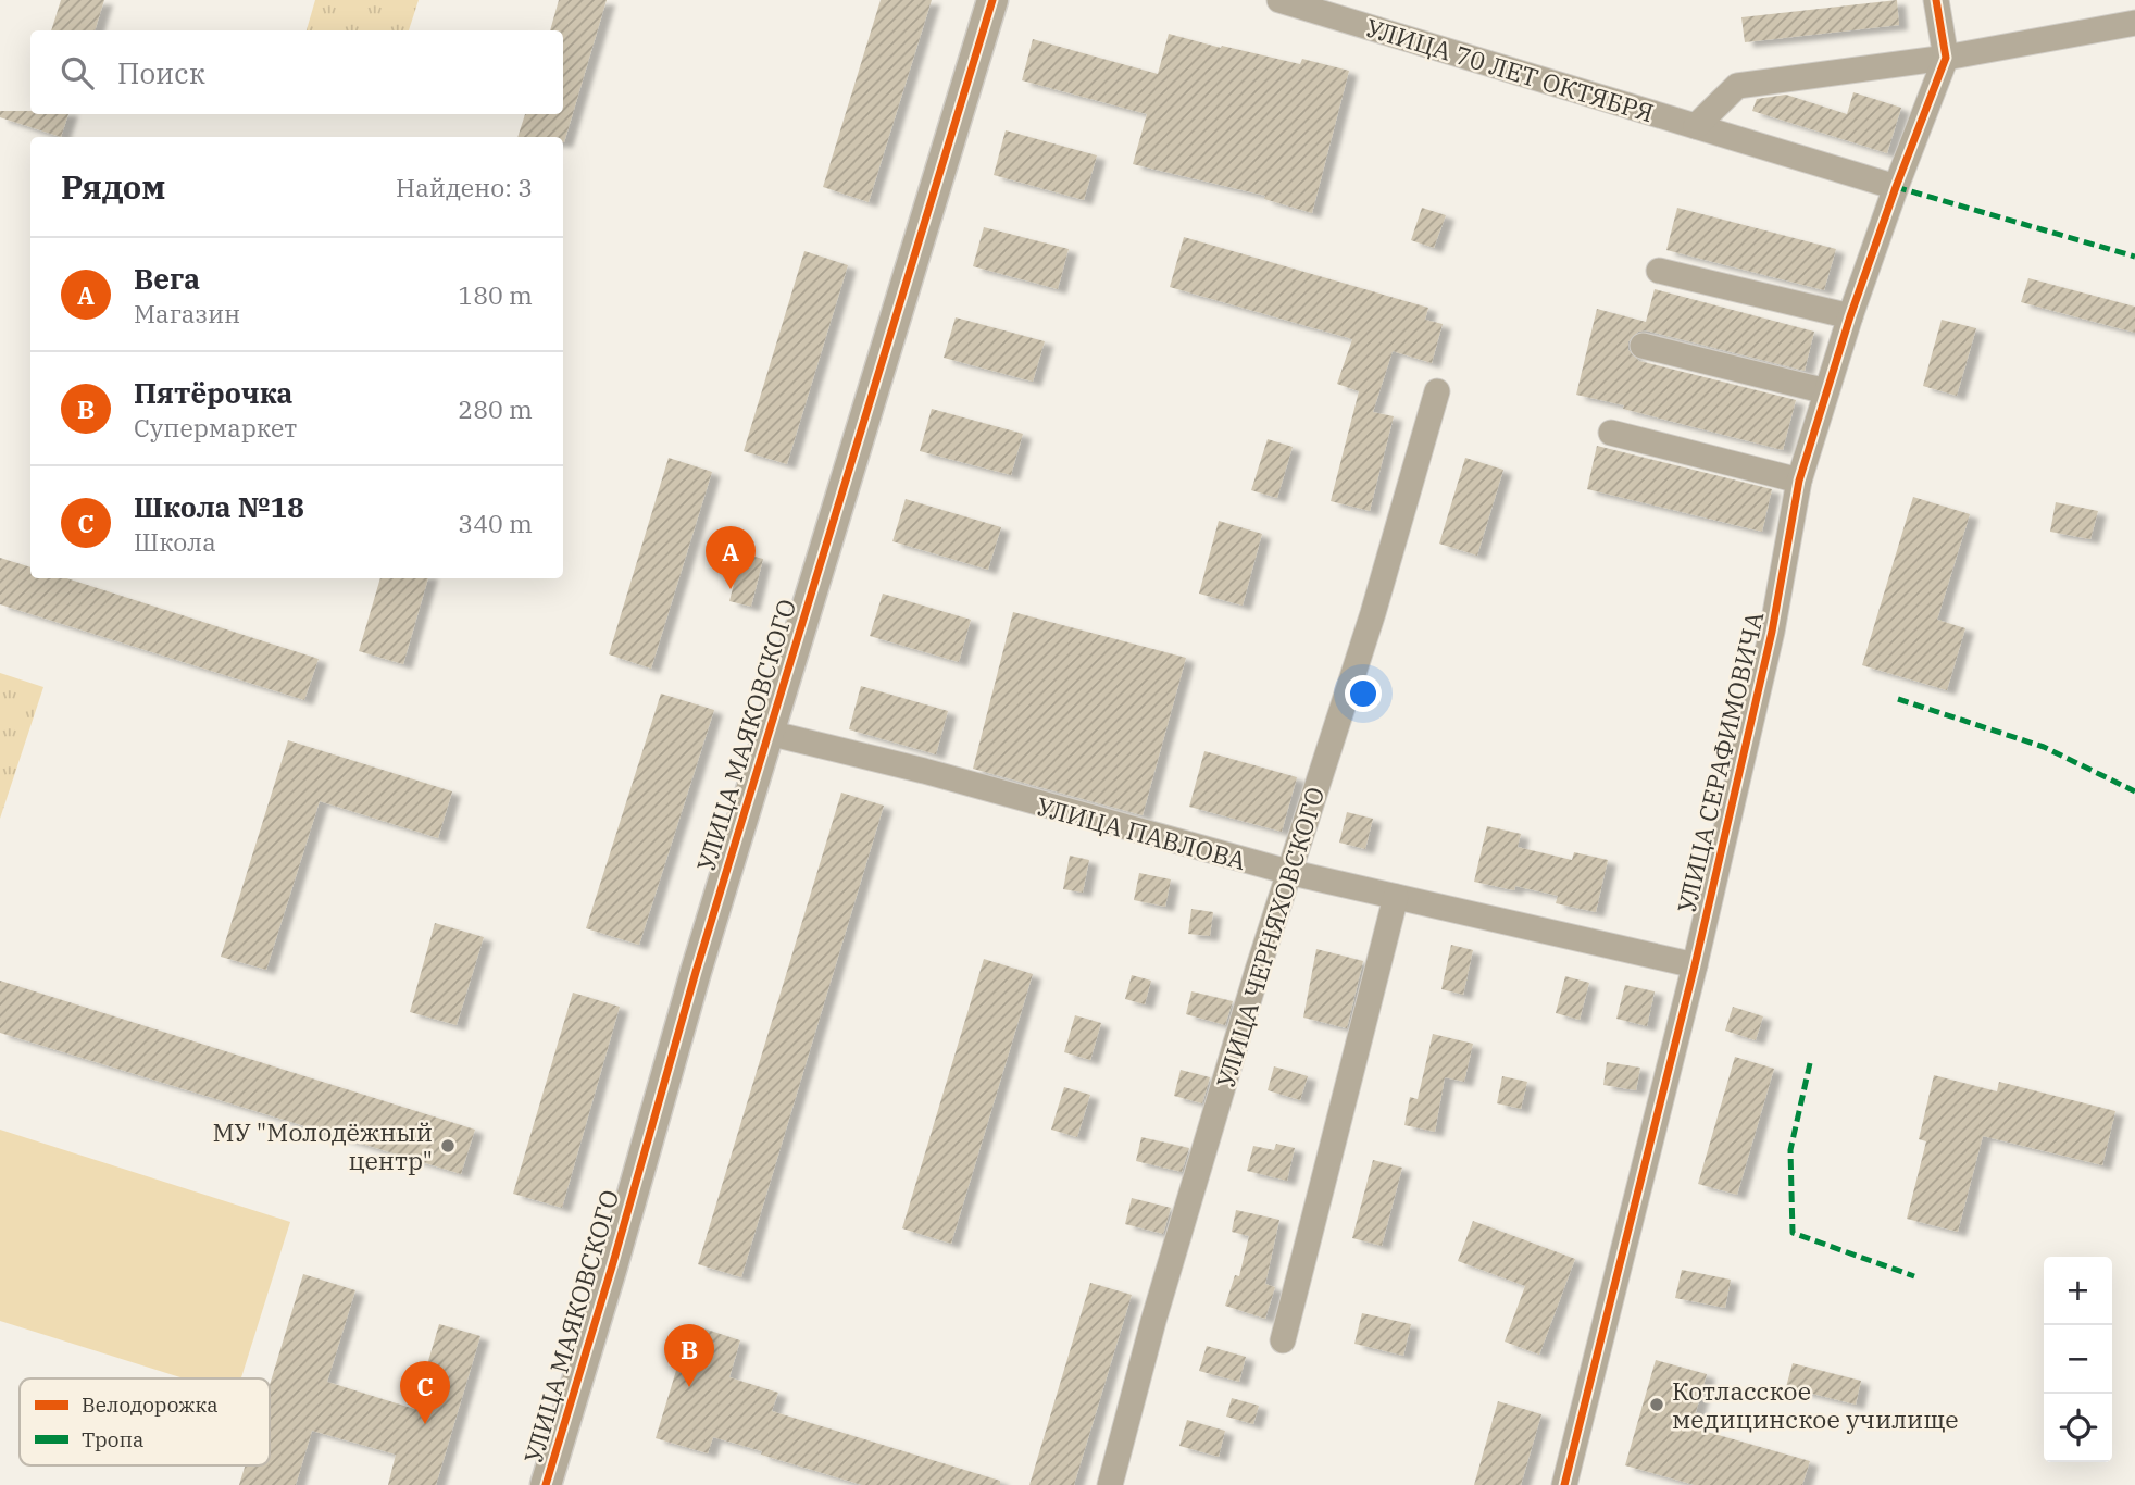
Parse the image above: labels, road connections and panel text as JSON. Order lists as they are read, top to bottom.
{
  "streets": {
    "street": [
      "УЛИЦА 70 ЛЕТ ОКТЯБРЯ",
      "УЛИЦА МАЯКОВСКОГО",
      "УЛИЦА СЕРАФИМОВИЧА",
      "УЛИЦА ПАВЛОВА",
      "УЛИЦА ЧЕРНЯХОВСКОГО"
    ]
  },
  "crossings": [
    ["УЛИЦА 70 ЛЕТ ОКТЯБРЯ", "УЛИЦА СЕРАФИМОВИЧА"],
    ["УЛИЦА МАЯКОВСКОГО", "УЛИЦА ПАВЛОВА"],
    ["УЛИЦА СЕРАФИМОВИЧА", "УЛИЦА ПАВЛОВА"],
    ["УЛИЦА ПАВЛОВА", "УЛИЦА ЧЕРНЯХОВСКОГО"]
  ],
  "places": ["МУ \"Молодёжный центр\"", "Котласское медицинское училище"],
  "legend": ["Велодорожка", "Тропа"],
  "page": {
    "search": "Поиск",
    "heading": ["Рядом", "Найдено: 3"],
    "list": [
      {
        "mark": "A",
        "name": "Вега",
        "note": "Магазин",
        "value": "180 m"
      },
      {
        "mark": "B",
        "name": "Пятёрочка",
        "note": "Супермаркет",
        "value": "280 m"
      },
      {
        "mark": "C",
        "name": "Школа №18",
        "note": "Школа",
        "value": "340 m"
      }
    ],
    "pins": ["A", "B", "C"],
    "map_buttons": ["+", "−"]
  }
}
